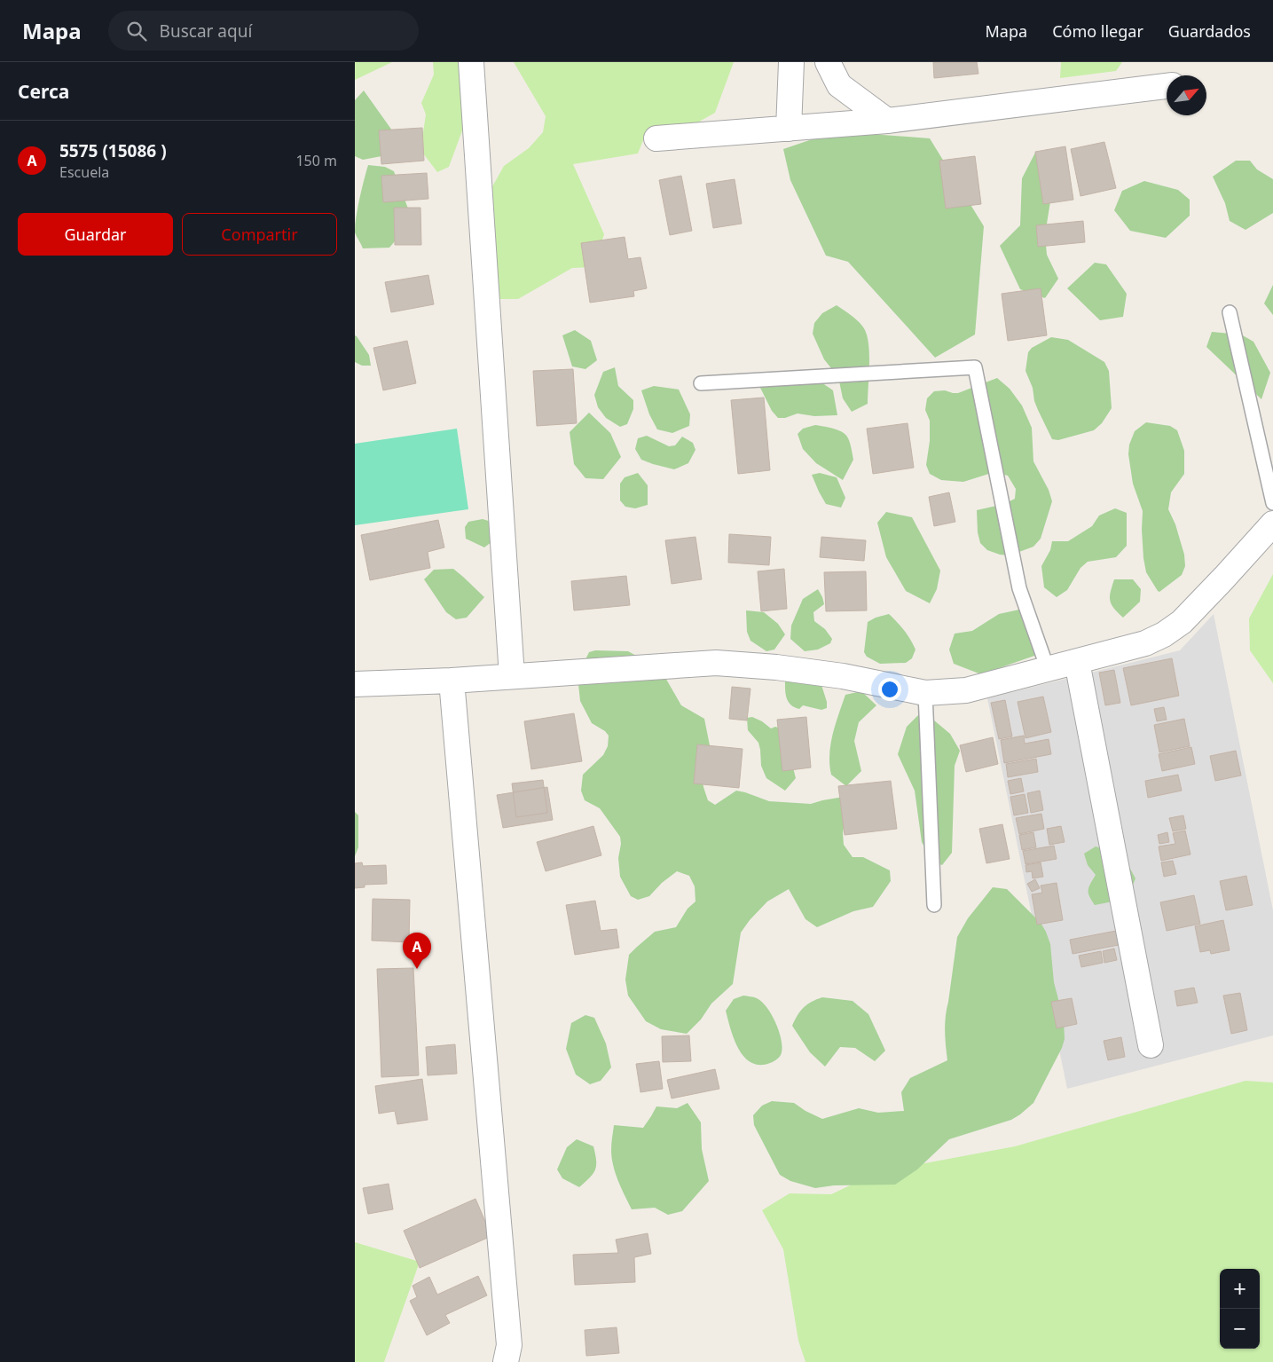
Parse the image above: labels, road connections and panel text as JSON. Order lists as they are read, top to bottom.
{
  "north": "top right",
  "page": {
    "header": "Mapa",
    "search": "Buscar aquí",
    "nav": ["Mapa", "Cómo llegar", "Guardados"],
    "heading": "Cerca",
    "list": [
      {
        "mark": "A",
        "name": "5575 (15086 )",
        "note": "Escuela",
        "value": "150 m"
      }
    ],
    "buttons": ["Guardar", "Compartir"],
    "pins": "A",
    "map_buttons": ["+", "−"]
  }
}
